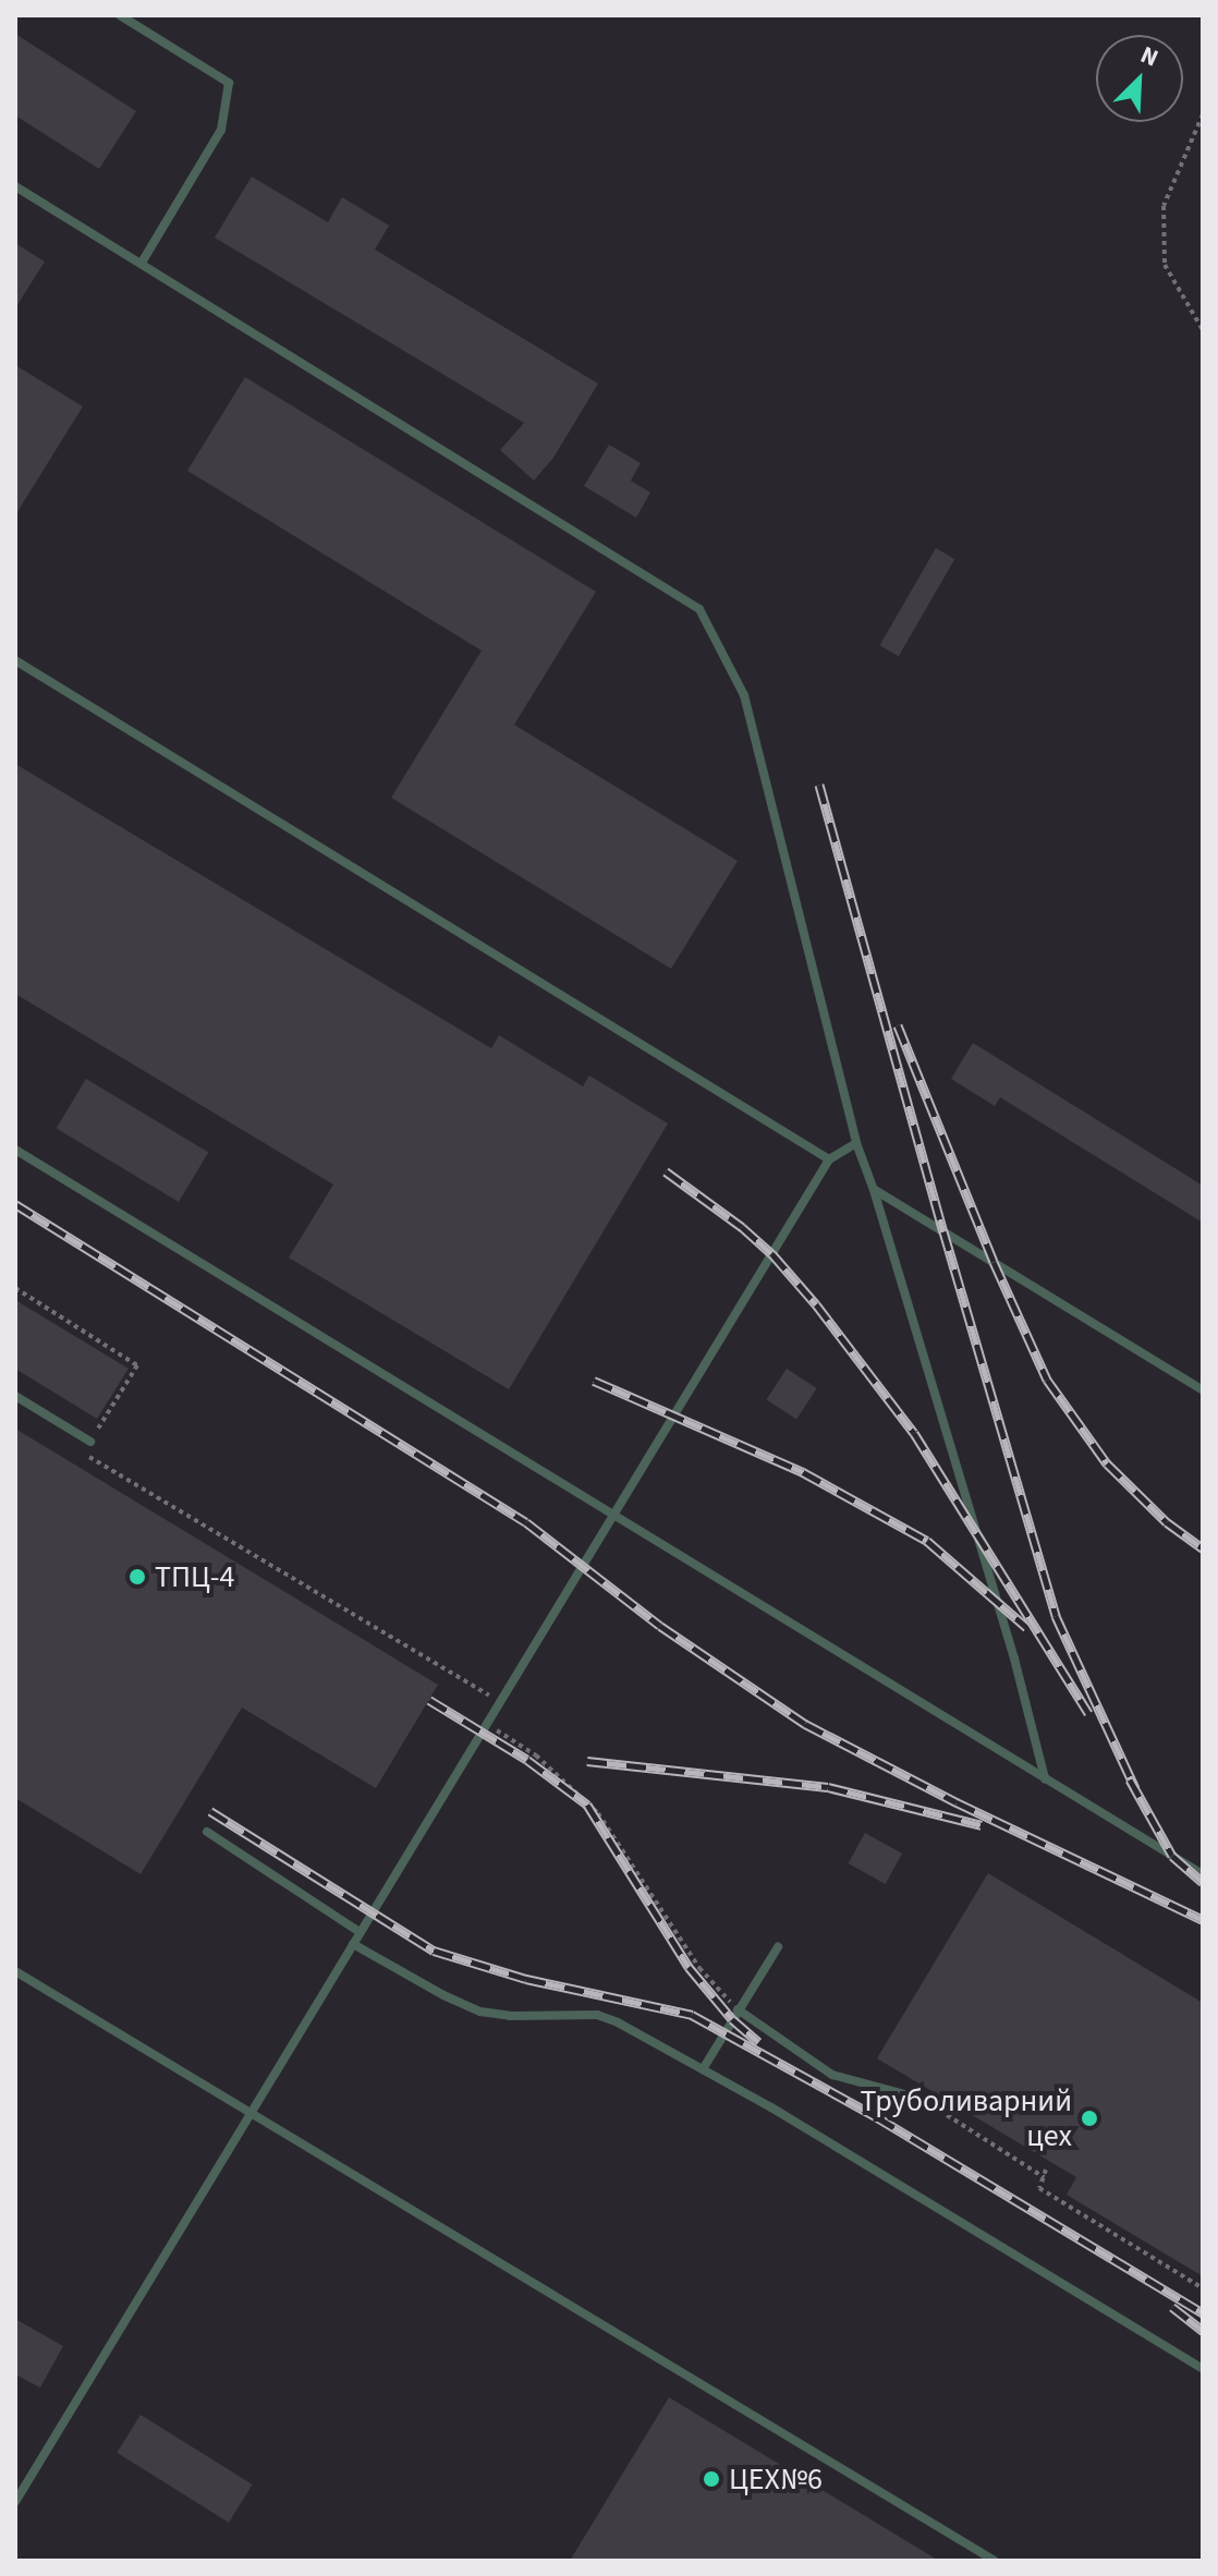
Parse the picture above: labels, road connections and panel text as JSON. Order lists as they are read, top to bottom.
{
  "places": ["ТПЦ-4", "Труболиварний цех", "ЦЕХ№6"],
  "north": "top right"
}
